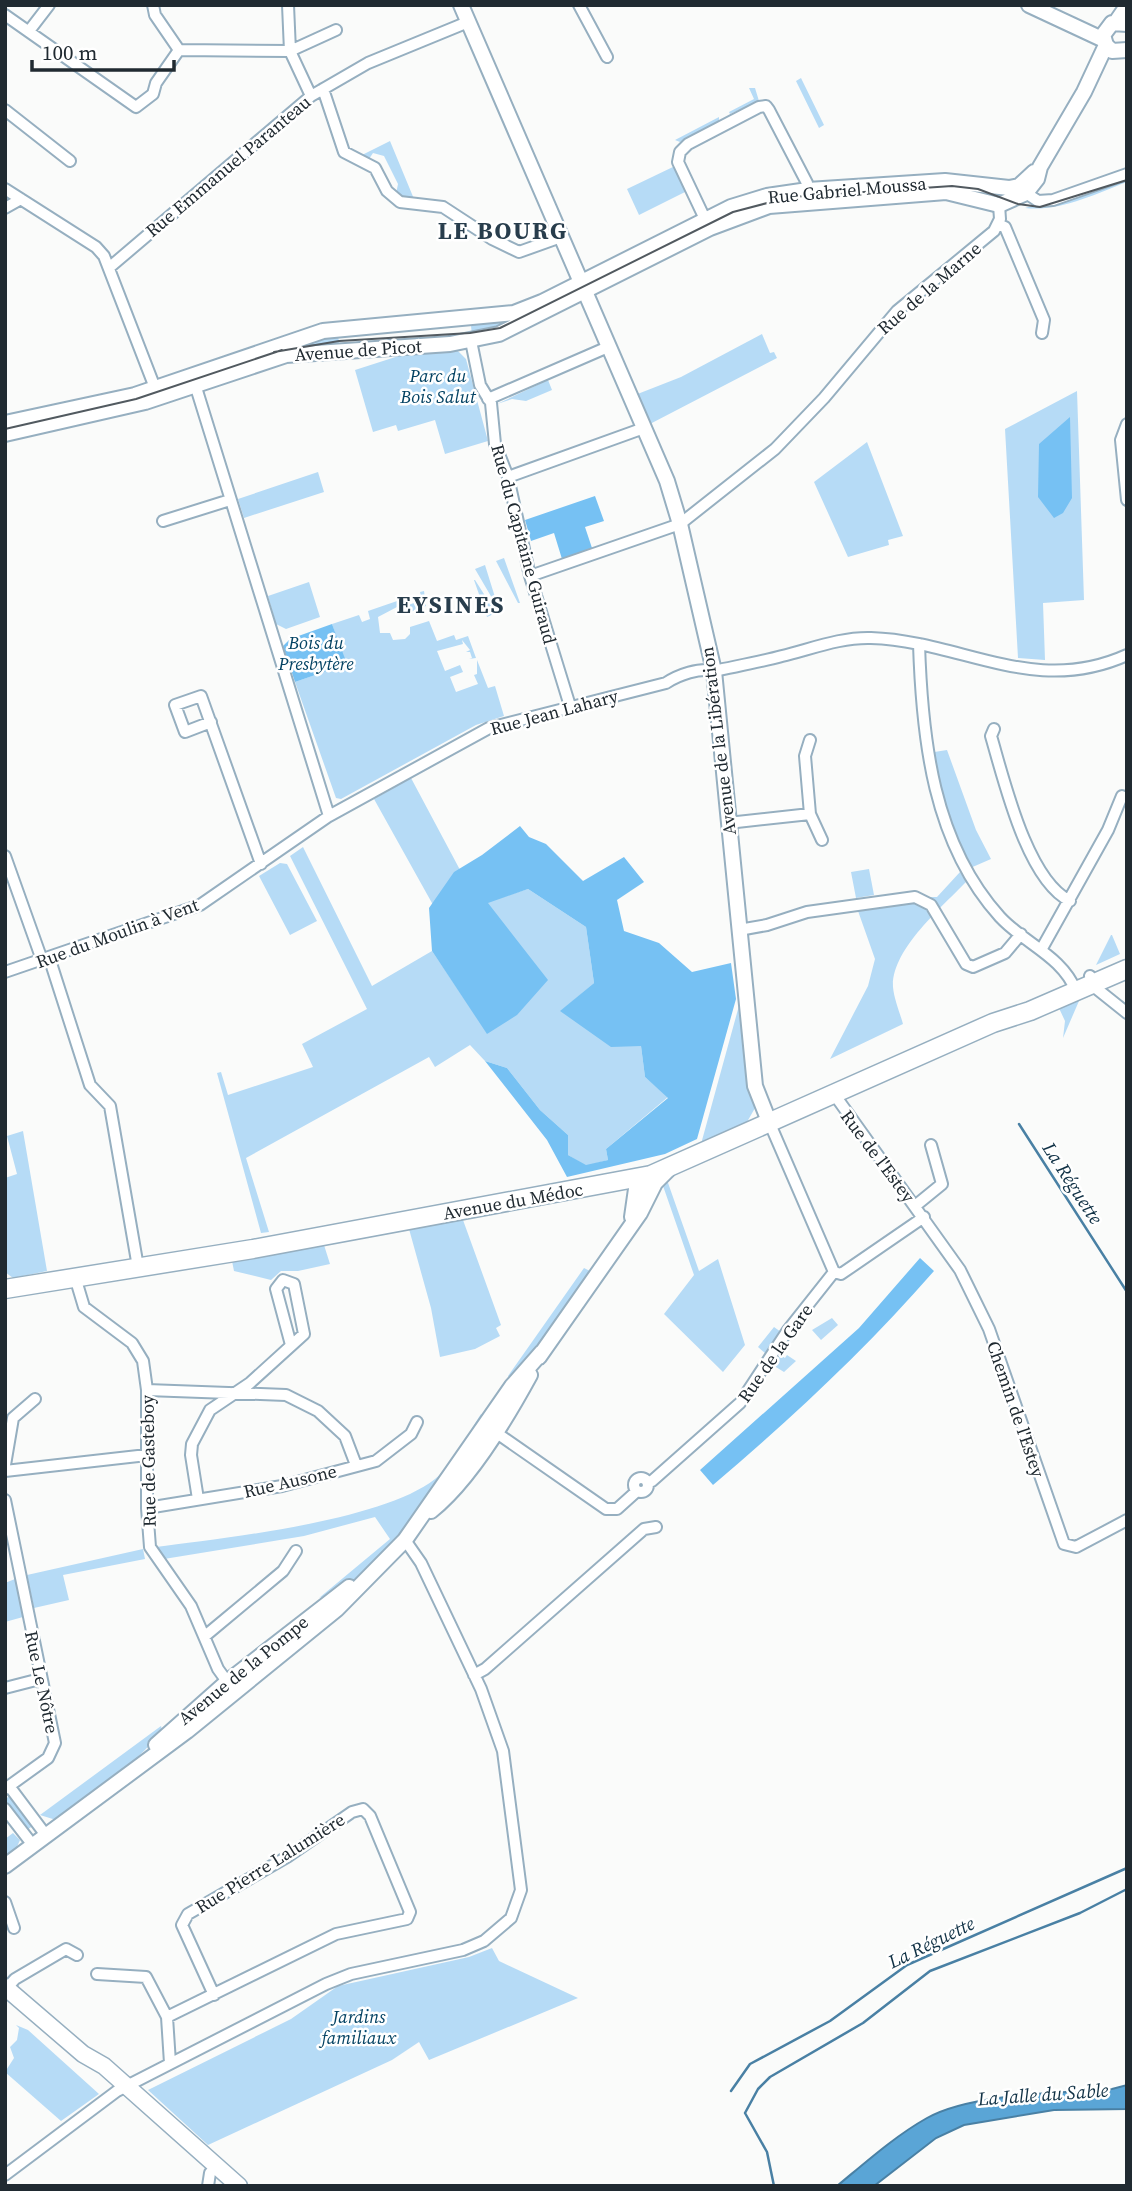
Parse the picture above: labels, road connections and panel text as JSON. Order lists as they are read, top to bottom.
{
  "streets": {
    "main road": ["Avenue du Médoc"],
    "street": [
      "Rue Emmanuel Paranteau",
      "Rue Gabriel Moussa",
      "Rue de la Marne",
      "Avenue de Picot",
      "Rue du Capitaine Guiraud",
      "Rue Jean Lahary",
      "Avenue de la Libération",
      "Rue du Moulin à Vent",
      "Rue de l'Estey",
      "Rue de la Gare",
      "Chemin de l'Estey",
      "Rue de Gasteboy",
      "Rue Ausone",
      "Avenue de la Pompe",
      "Rue Le Nôtre",
      "Rue Pierre Lalumière"
    ]
  },
  "crossings": [
    ["Rue Emmanuel Paranteau", "Avenue de la Libération"],
    ["Rue Gabriel Moussa", "Avenue de Picot"],
    ["Rue Gabriel Moussa", "Avenue de la Libération"],
    ["Rue de la Marne", "Rue du Capitaine Guiraud"],
    ["Rue de la Marne", "Avenue de la Libération"],
    ["Avenue de Picot", "Rue du Capitaine Guiraud"],
    ["Avenue de Picot", "Avenue de la Libération"],
    ["Rue du Capitaine Guiraud", "Rue Jean Lahary"],
    ["Rue Jean Lahary", "Avenue de la Libération"],
    ["Rue Jean Lahary", "Rue du Moulin à Vent"],
    ["Avenue de la Libération", "Avenue du Médoc"],
    ["Rue de l'Estey", "Avenue du Médoc"],
    ["Rue de l'Estey", "Rue de la Gare"],
    ["Rue de l'Estey", "Chemin de l'Estey"],
    ["Avenue du Médoc", "Rue de Gasteboy"],
    ["Avenue du Médoc", "Avenue de la Pompe"],
    ["Rue de la Gare", "Chemin de l'Estey"],
    ["Rue de la Gare", "Avenue de la Pompe"],
    ["Rue de Gasteboy", "Rue Ausone"],
    ["Rue de Gasteboy", "Avenue de la Pompe"],
    ["Avenue de la Pompe", "Rue Le Nôtre"]
  ],
  "districts": ["LE BOURG", "EYSINES"],
  "water": ["La Réguette", "La Jalle du Sable"],
  "parks": ["Parc du Bois Salut", "Bois du Presbytère", "Jardins familiaux"],
  "scale_bar": "100 m"
}
